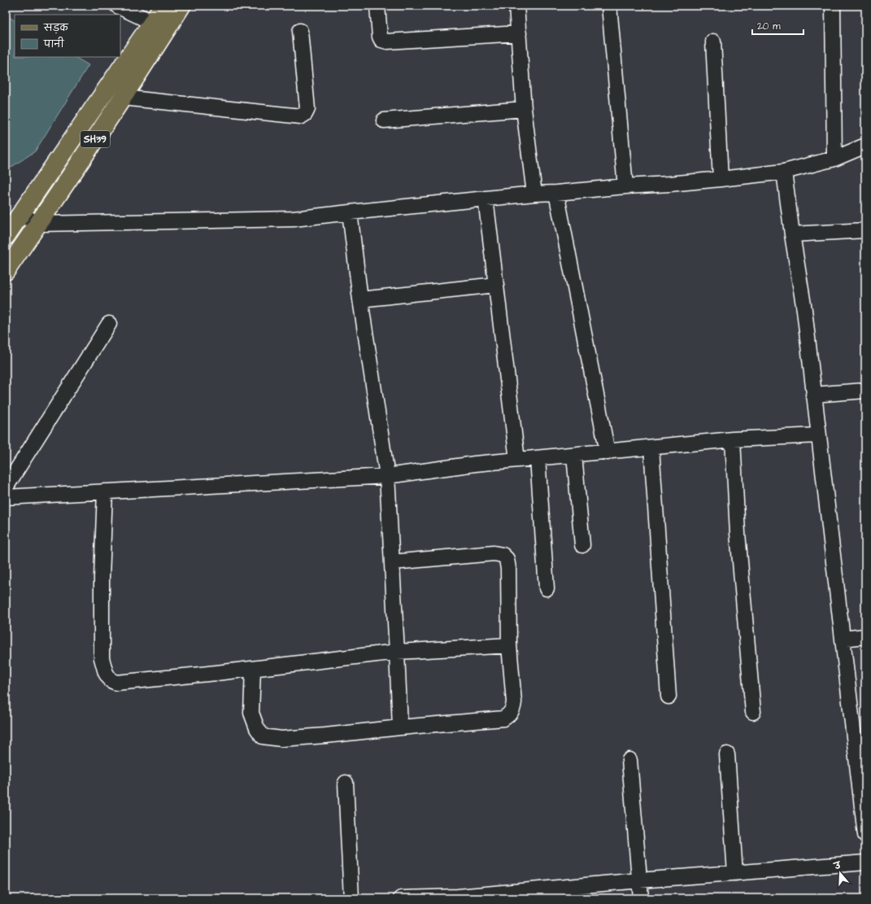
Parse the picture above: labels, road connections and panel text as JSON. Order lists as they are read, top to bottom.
{
  "streets": {
    "main road": ["SH39"]
  },
  "legend": ["सड़क", "पानी"],
  "scale_bar": "20 m",
  "north": "top"
}
